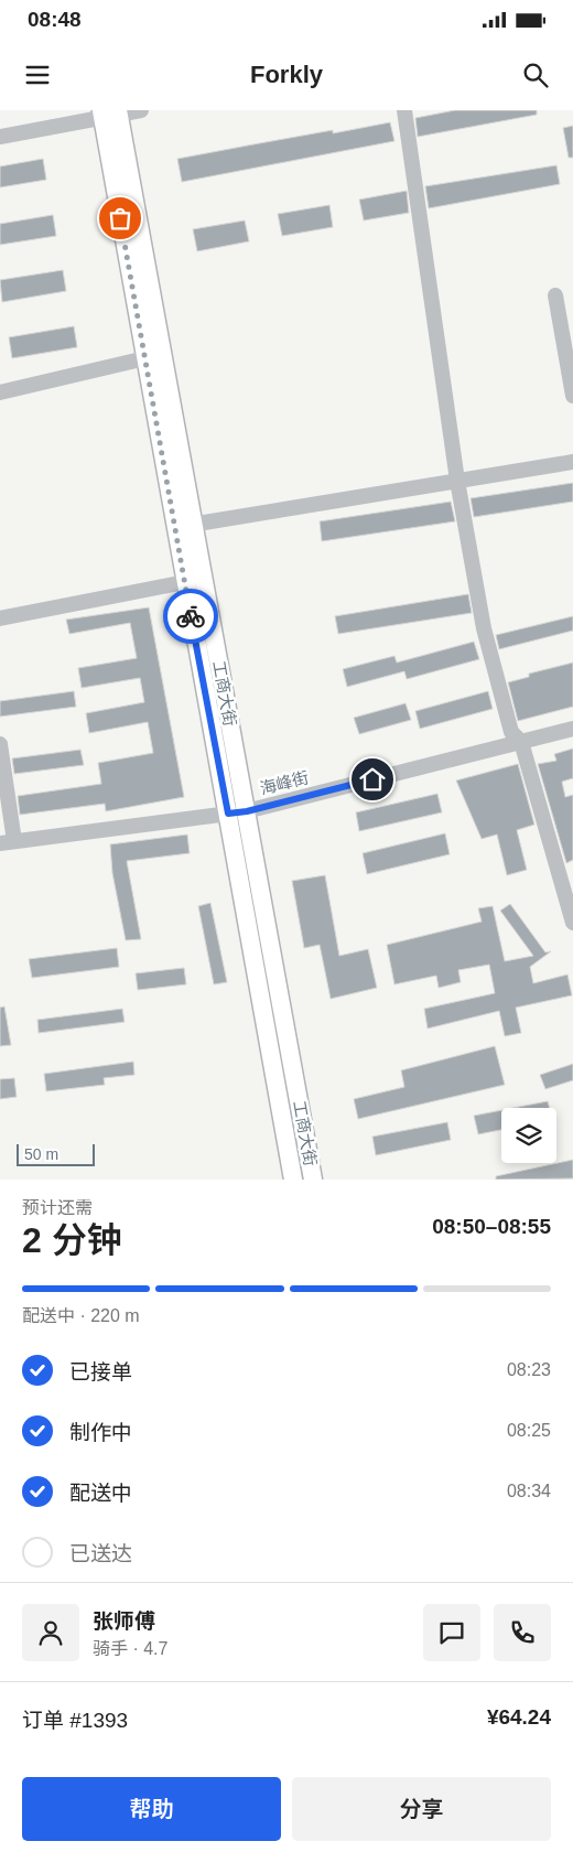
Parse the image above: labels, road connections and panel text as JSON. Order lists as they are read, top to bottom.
{
  "streets": {
    "main road": ["工商大街"],
    "street": ["海峰街"]
  },
  "crossings": [
    ["工商大街", "海峰街"]
  ],
  "scale_bar": "50 m",
  "page": {
    "status": "08:48",
    "header": "Forkly",
    "scale": "50 m",
    "heading": ["2 分钟", "预计还需", "08:50–08:55"],
    "panel": [
      "张师傅",
      "骑手 · 4.7",
      "订单 #1393",
      "¥64.24"
    ],
    "bar": "配送中 · 220 m",
    "list": [
      ["已接单", "08:23"],
      ["制作中", "08:25"],
      ["配送中", "08:34"],
      "已送达"
    ],
    "buttons": ["帮助", "分享"]
  }
}
